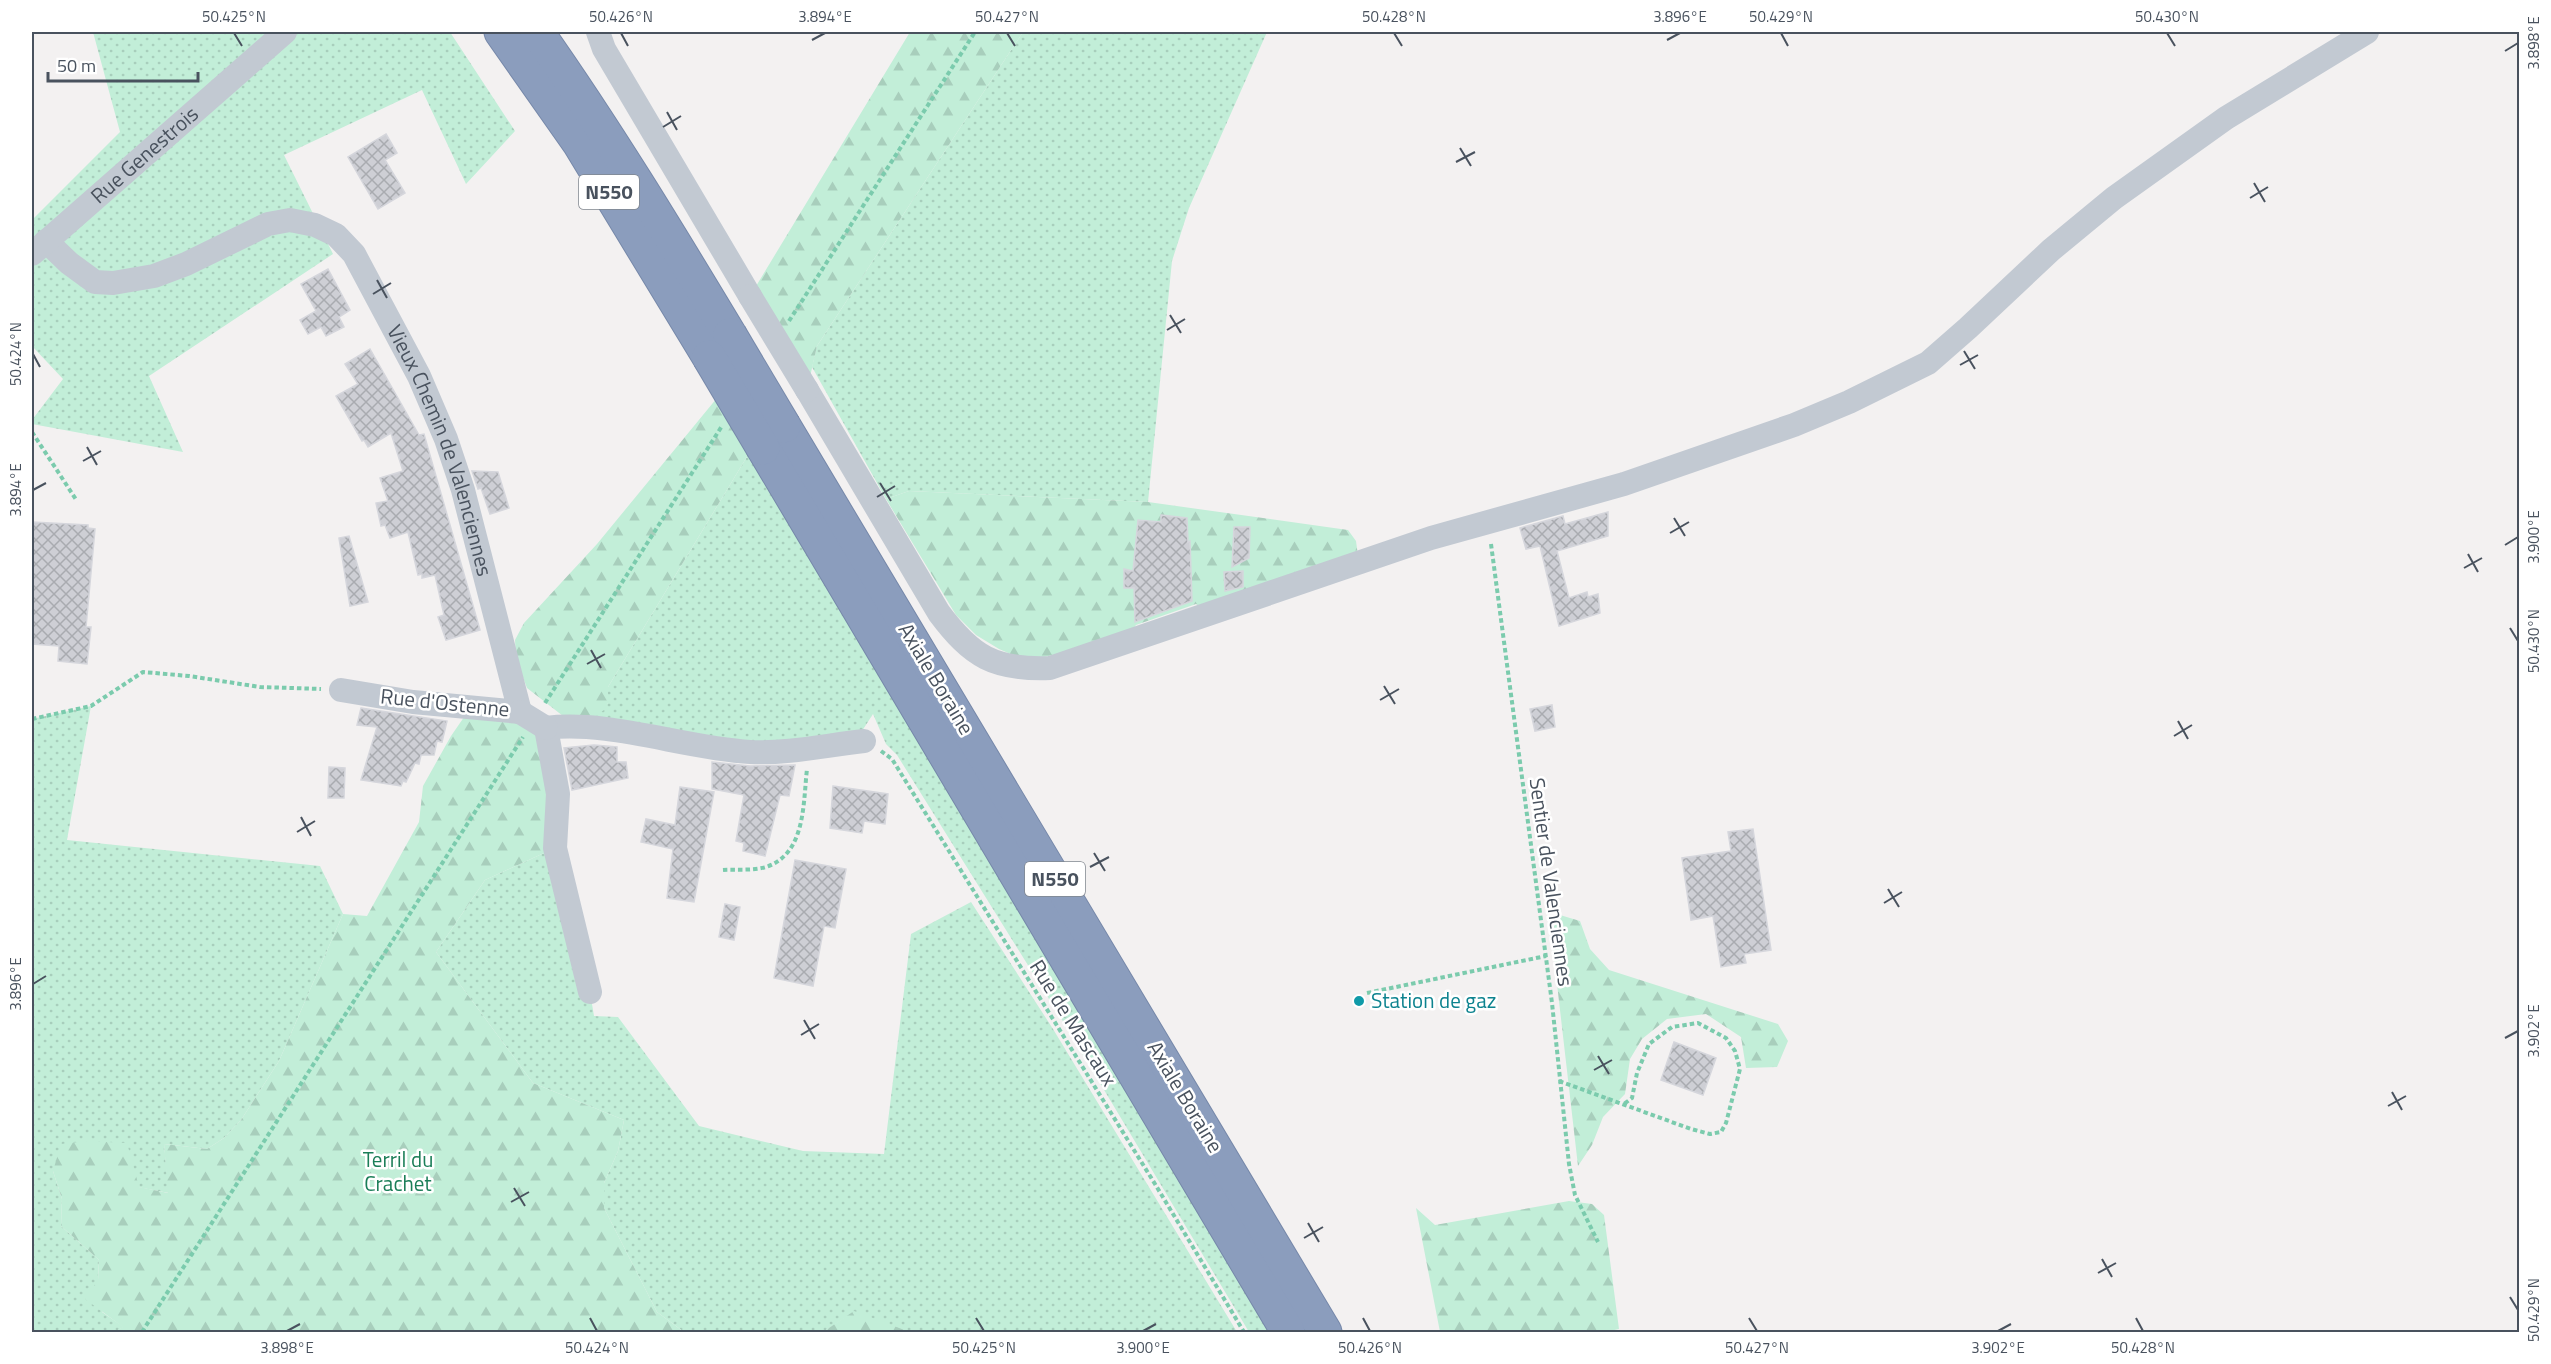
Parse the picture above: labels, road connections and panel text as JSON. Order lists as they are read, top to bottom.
{
  "streets": {
    "highway": ["N550", "Axiale Boraine"],
    "street": ["Rue Genestrois", "Vieux Chemin de Valenciennes", "Rue d'Ostenne"],
    "path": ["Sentier de Valenciennes", "Rue de Mascaux"]
  },
  "crossings": [
    ["Rue Genestrois", "Vieux Chemin de Valenciennes"],
    ["Vieux Chemin de Valenciennes", "Rue d'Ostenne"],
    ["Rue d'Ostenne", "Rue de Mascaux"]
  ],
  "parks": ["Terril du Crachet"],
  "places": ["Station de gaz"],
  "scale_bar": "50 m",
  "coordinates": [
    "50.425°N",
    "50.426°N",
    "3.894°E",
    "50.427°N",
    "50.428°N",
    "3.896°E",
    "50.429°N",
    "50.430°N",
    "3.898°E",
    "50.424°N",
    "3.900°E",
    "3.902°E"
  ]
}
